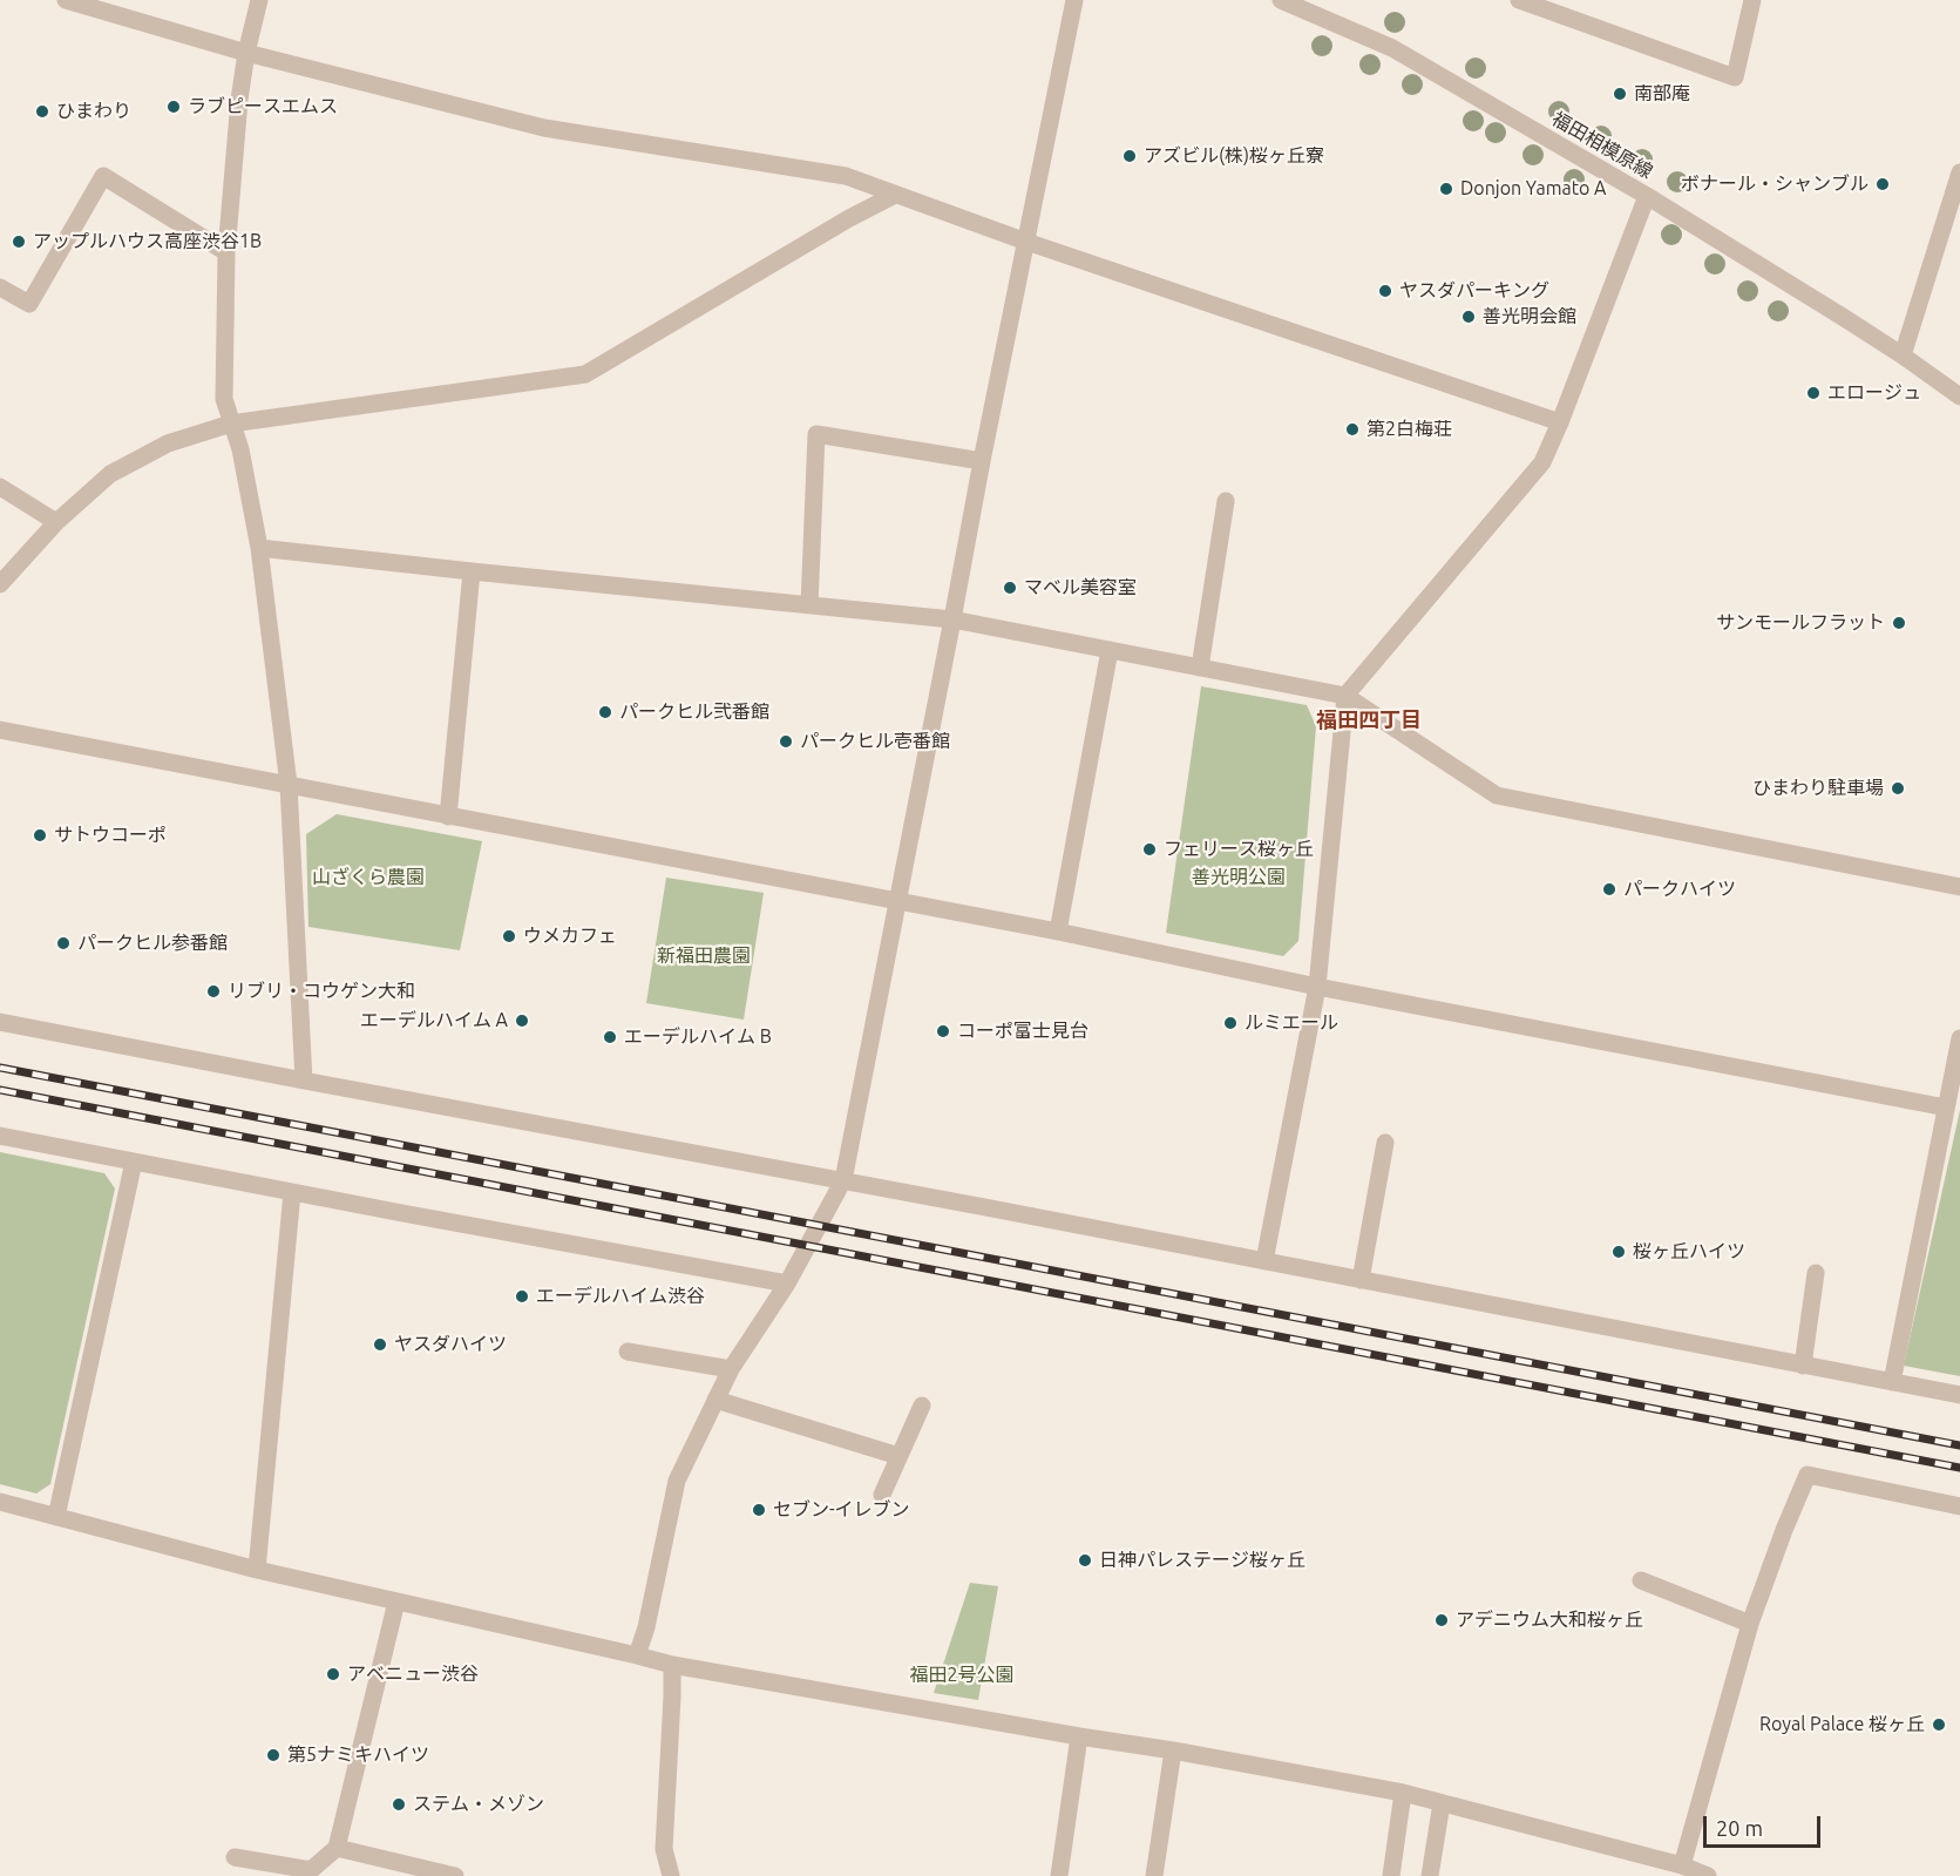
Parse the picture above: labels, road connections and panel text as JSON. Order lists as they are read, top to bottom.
{
  "streets": {
    "street": ["福田相模原線"]
  },
  "districts": ["福田四丁目"],
  "parks": [
    "山ざくら農園",
    "善光明公園",
    "新福田農園",
    "福田2号公園"
  ],
  "places": [
    "南部庵",
    "ラブピースエムス",
    "ひまわり",
    "アズビル(株)桜ヶ丘寮",
    "ボナール・シャンブル",
    "Donjon Yamato A",
    "アップルハウス高座渋谷1B",
    "ヤスダパーキング",
    "善光明会館",
    "エロージュ",
    "第2白梅荘",
    "マベル美容室",
    "サンモールフラット",
    "パークヒル弐番館",
    "パークヒル壱番館",
    "ひまわり駐車場",
    "サトウコーポ",
    "フェリース桜ヶ丘",
    "パークハイツ",
    "ウメカフェ",
    "パークヒル参番館",
    "リブリ・コウゲン大和",
    "エーデルハイム A",
    "ルミエール",
    "コーポ富士見台",
    "エーデルハイム B",
    "桜ヶ丘ハイツ",
    "エーデルハイム渋谷",
    "ヤスダハイツ",
    "セブン-イレブン",
    "日神パレステージ桜ヶ丘",
    "アデニウム大和桜ヶ丘",
    "アベニュー渋谷",
    "Royal Palace 桜ヶ丘",
    "第5ナミキハイツ",
    "ステム・メゾン"
  ],
  "scale_bar": "20 m"
}
